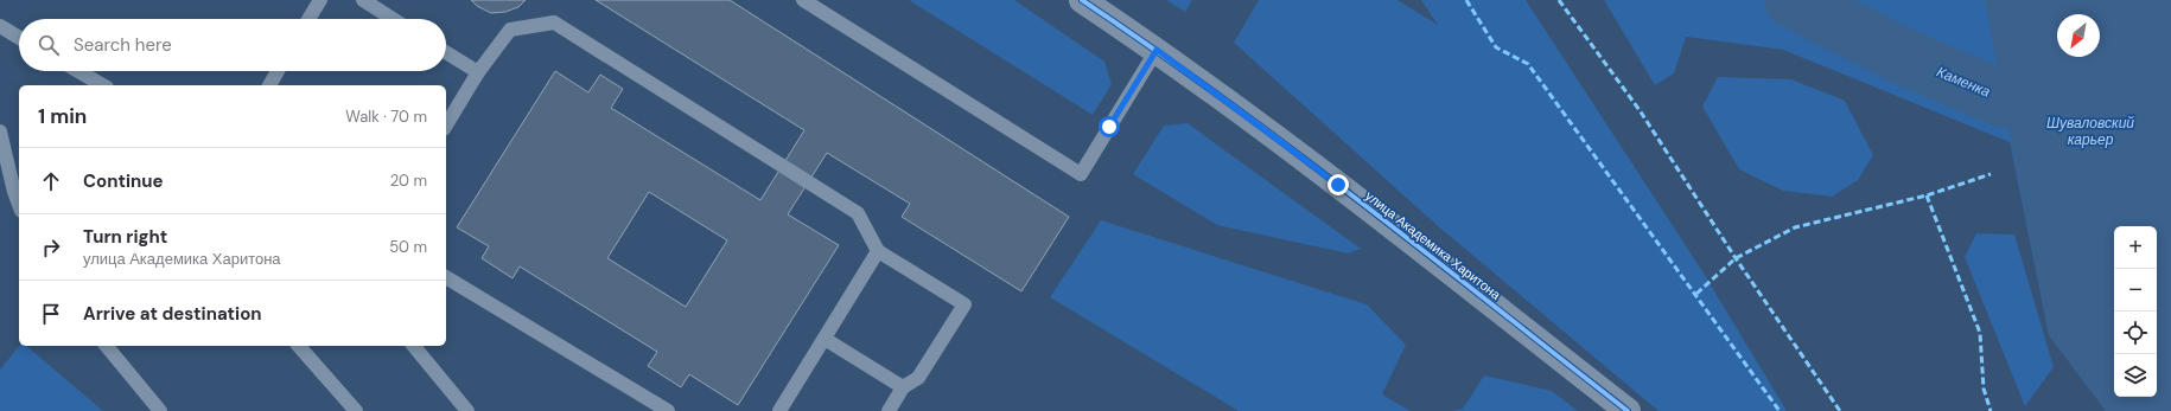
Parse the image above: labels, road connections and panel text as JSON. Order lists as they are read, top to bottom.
{
  "streets": {
    "street": ["улица Академика Харитона"]
  },
  "water": ["Каменка", "Шуваловский карьер"],
  "north": "bottom left",
  "page": {
    "search": "Search here",
    "heading": ["1 min", "Walk · 70 m"],
    "list": [
      ["Continue", "20 m"],
      ["Turn right", "улица Академика Харитона", "50 m"],
      "Arrive at destination"
    ],
    "map_buttons": ["+", "−"]
  }
}
